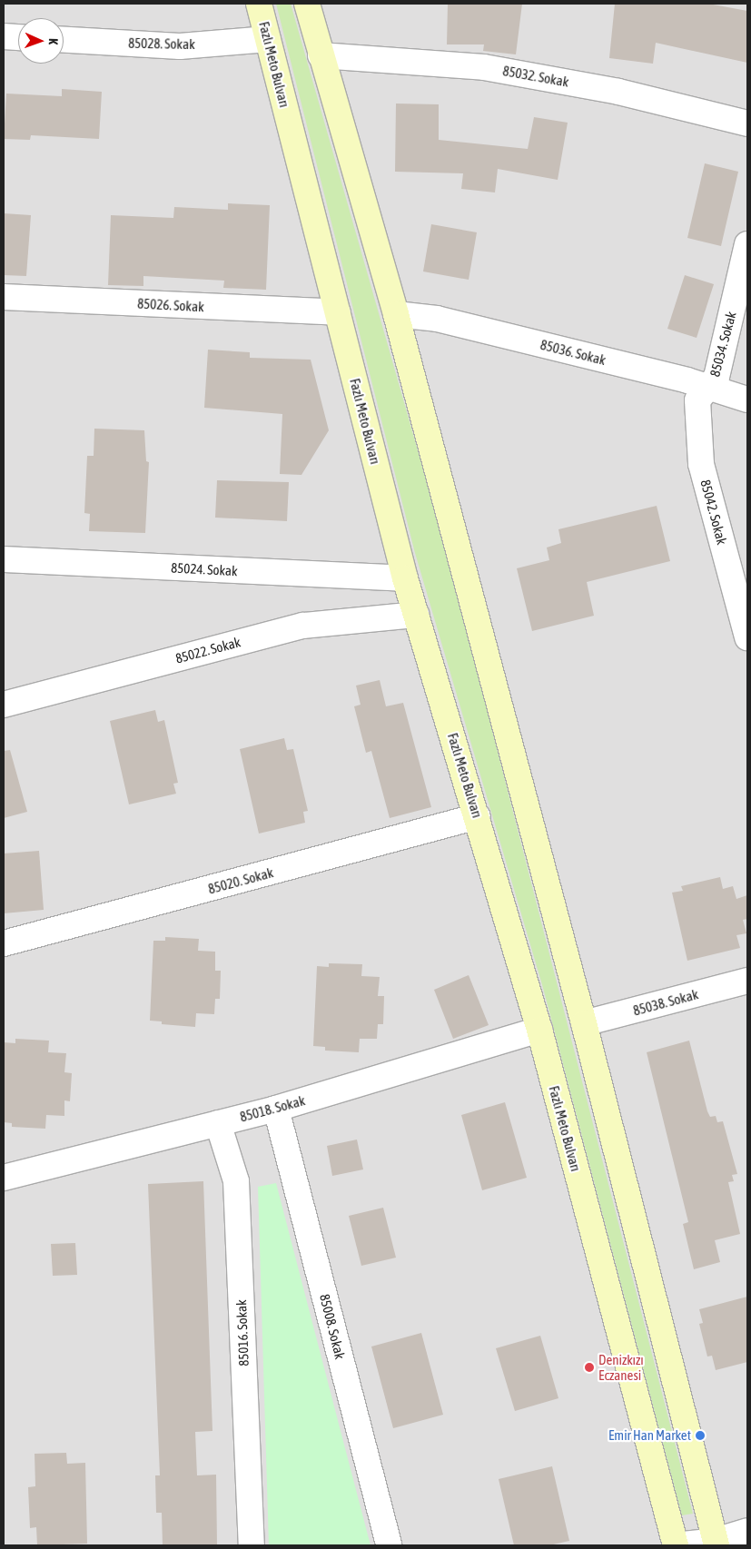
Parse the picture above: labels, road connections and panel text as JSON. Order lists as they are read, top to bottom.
{
  "streets": {
    "main road": ["Fazlı Meto Bulvarı"],
    "street": [
      "85028. Sokak",
      "85032. Sokak",
      "85026. Sokak",
      "85034. Sokak",
      "85036. Sokak",
      "85042. Sokak",
      "85024. Sokak",
      "85022. Sokak",
      "85020. Sokak",
      "85038. Sokak",
      "85018. Sokak",
      "85008. Sokak",
      "85016. Sokak"
    ]
  },
  "crossings": [
    ["85028. Sokak", "Fazlı Meto Bulvarı"],
    ["Fazlı Meto Bulvarı", "85026. Sokak"],
    ["Fazlı Meto Bulvarı", "85024. Sokak"],
    ["Fazlı Meto Bulvarı", "85022. Sokak"],
    ["Fazlı Meto Bulvarı", "85020. Sokak"],
    ["Fazlı Meto Bulvarı", "85018. Sokak"],
    ["85034. Sokak", "85036. Sokak"],
    ["85034. Sokak", "85042. Sokak"],
    ["85036. Sokak", "85042. Sokak"],
    ["85018. Sokak", "85008. Sokak"],
    ["85018. Sokak", "85016. Sokak"]
  ],
  "places": ["Denizkızı Eczanesi", "Emir Han Market"],
  "north": "right"
}
